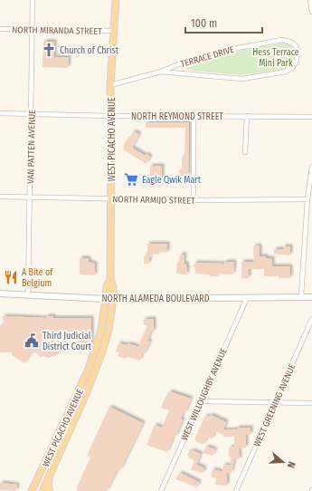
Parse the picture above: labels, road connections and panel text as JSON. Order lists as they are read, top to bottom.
{
  "streets": {
    "main road": ["WEST PICACHO AVENUE"],
    "street": [
      "NORTH MIRANDA STREET",
      "TERRACE DRIVE",
      "NORTH REYMOND STREET",
      "VAN PATTEN AVENUE",
      "NORTH ARMIJO STREET",
      "NORTH ALAMEDA BOULEVARD",
      "WEST WILLOUGHBY AVENUE",
      "WEST GREENING AVENUE"
    ]
  },
  "crossings": [
    ["NORTH MIRANDA STREET", "WEST PICACHO AVENUE"],
    ["NORTH MIRANDA STREET", "VAN PATTEN AVENUE"],
    ["TERRACE DRIVE", "WEST PICACHO AVENUE"],
    ["NORTH REYMOND STREET", "WEST PICACHO AVENUE"],
    ["NORTH REYMOND STREET", "VAN PATTEN AVENUE"],
    ["WEST PICACHO AVENUE", "NORTH ARMIJO STREET"],
    ["WEST PICACHO AVENUE", "NORTH ALAMEDA BOULEVARD"],
    ["VAN PATTEN AVENUE", "NORTH ARMIJO STREET"],
    ["VAN PATTEN AVENUE", "NORTH ALAMEDA BOULEVARD"],
    ["NORTH ALAMEDA BOULEVARD", "WEST WILLOUGHBY AVENUE"]
  ],
  "parks": ["Hess Terrace Mini Park"],
  "places": {
    "church": ["Church of Christ"],
    "supermarket": ["Eagle Qwik Mart"],
    "restaurant": ["A Bite of Belgium"],
    "public building": ["Third Judicial District Court"]
  },
  "scale_bar": "100 m",
  "north": "right"
}
